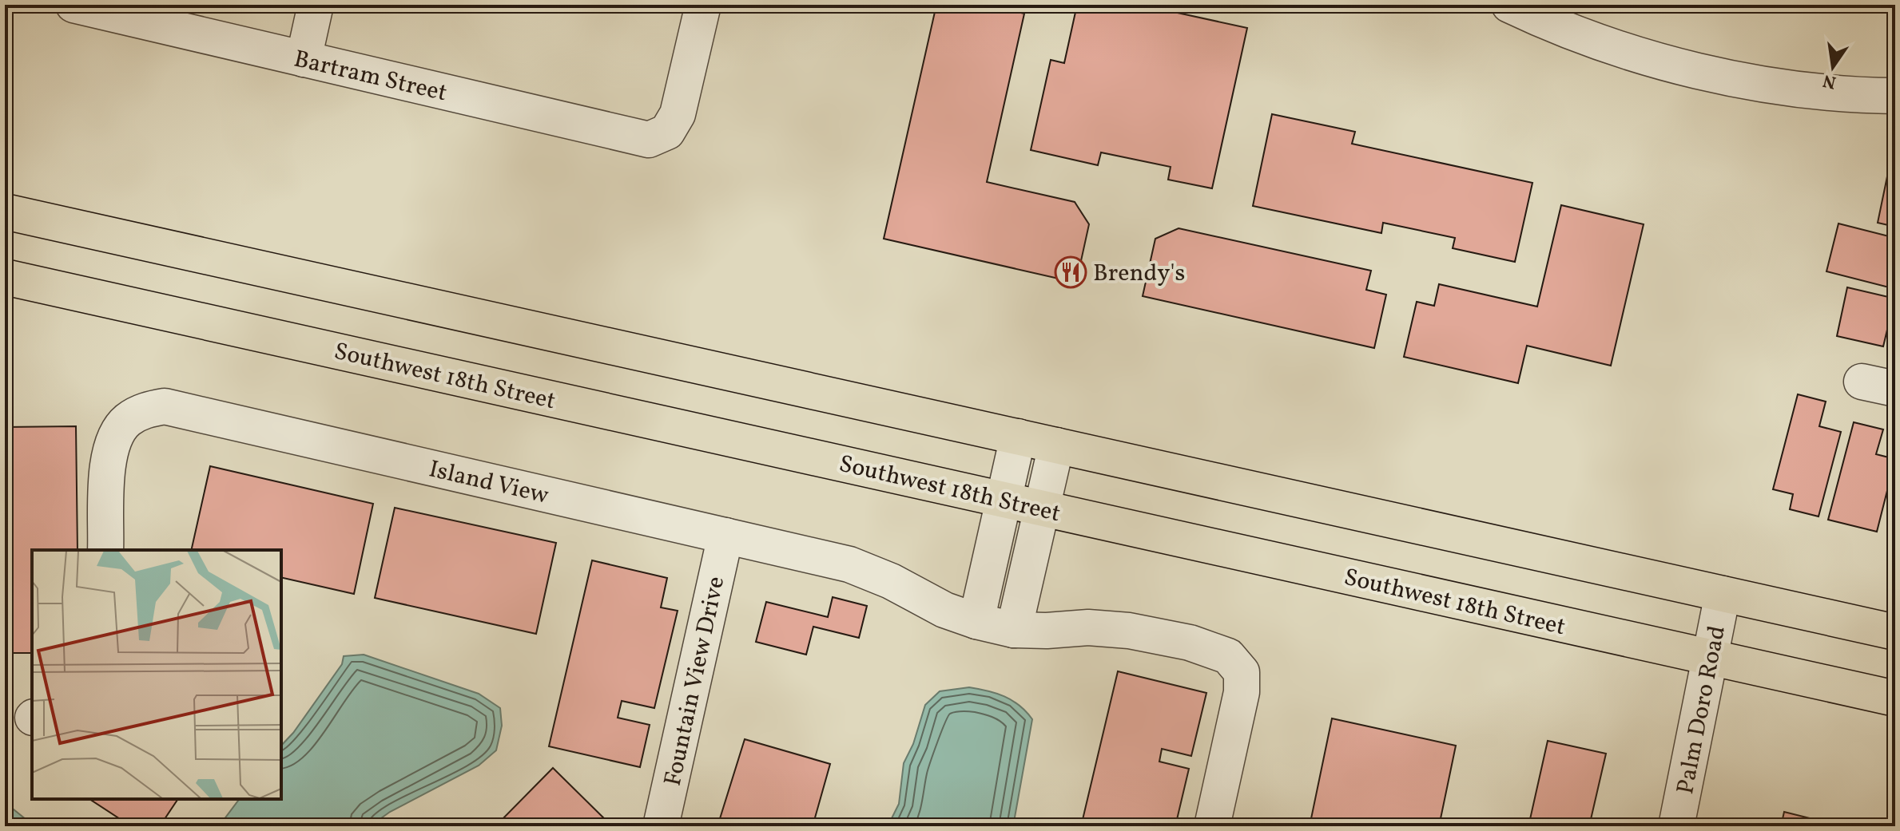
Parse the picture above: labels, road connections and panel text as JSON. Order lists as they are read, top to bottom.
{
  "streets": {
    "main road": ["Southwest 18th Street"],
    "street": [
      "Bartram Street",
      "Island View",
      "Fountain View Drive",
      "Palm Doro Road"
    ]
  },
  "crossings": [
    ["Southwest 18th Street", "Palm Doro Road"],
    ["Island View", "Fountain View Drive"]
  ],
  "places": {
    "restaurant": ["Brendy's"]
  },
  "north": "bottom"
}
